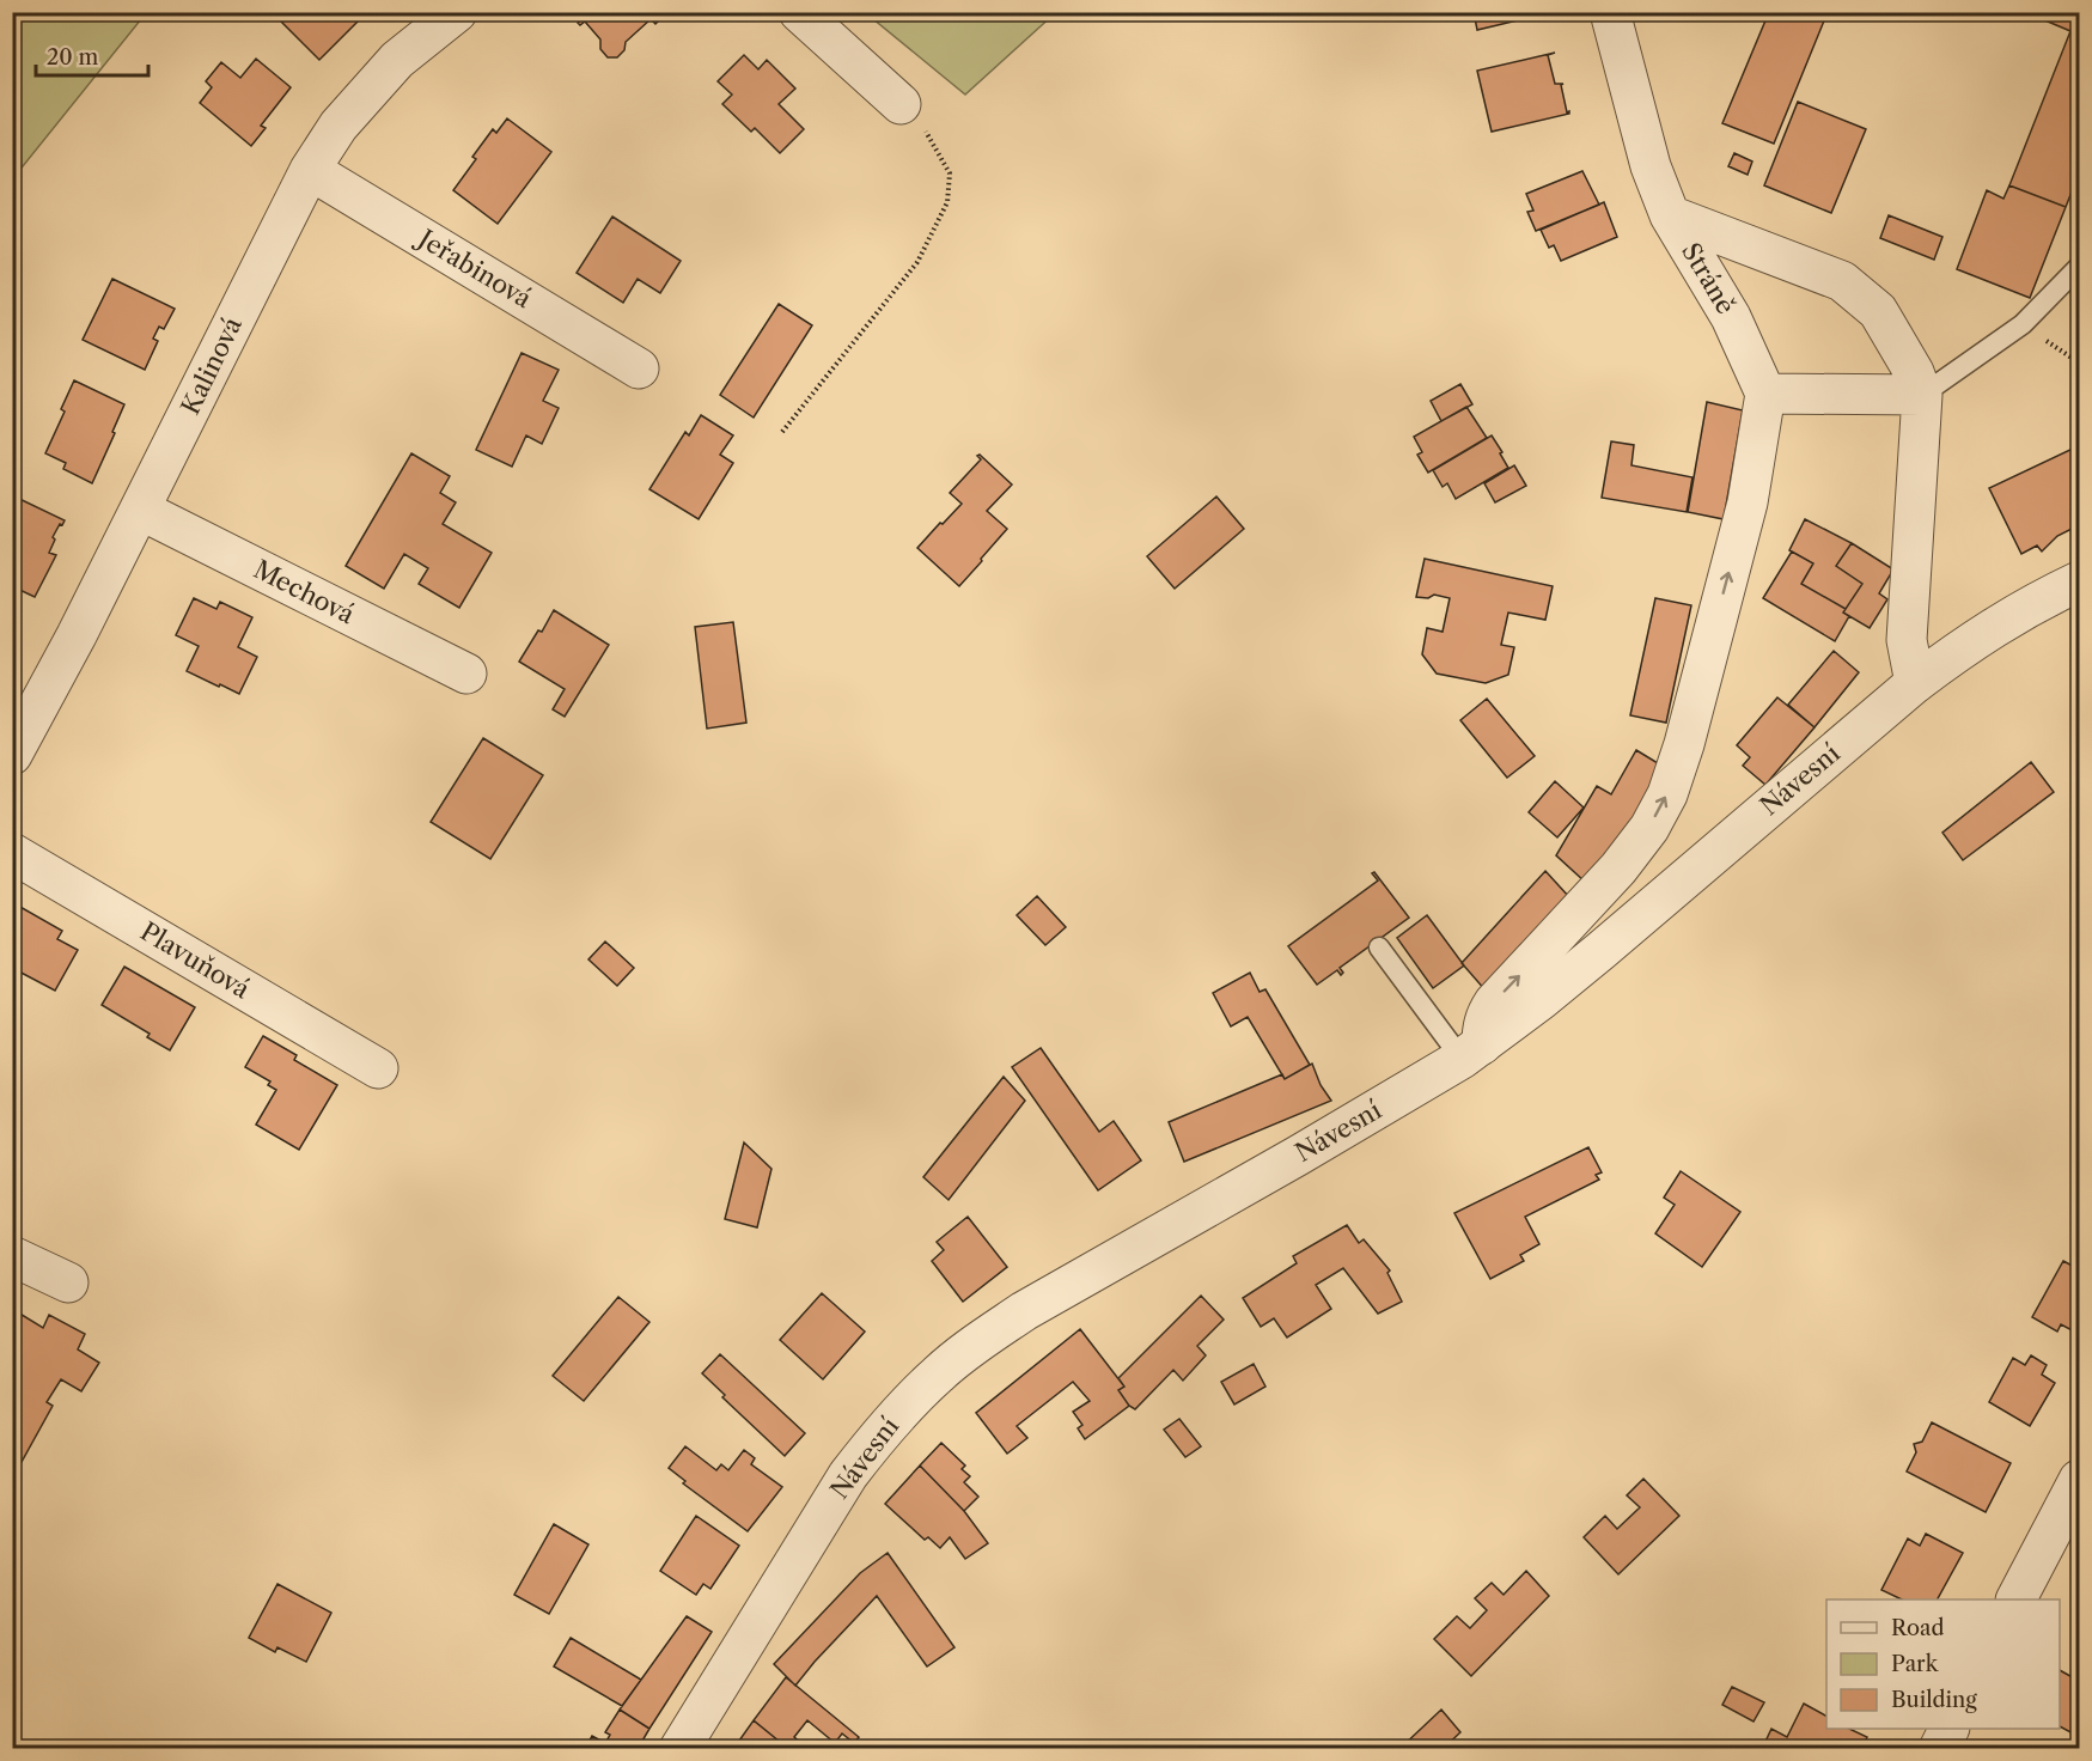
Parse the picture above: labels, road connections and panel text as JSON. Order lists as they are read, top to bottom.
{
  "streets": {
    "street": [
      "Jeřabinová",
      "Stráně",
      "Kalinová",
      "Mechová",
      "Návesní",
      "Plavuňová"
    ]
  },
  "crossings": [
    ["Jeřabinová", "Kalinová"],
    ["Kalinová", "Mechová"]
  ],
  "legend": ["Road", "Park", "Building"],
  "scale_bar": "20 m"
}
